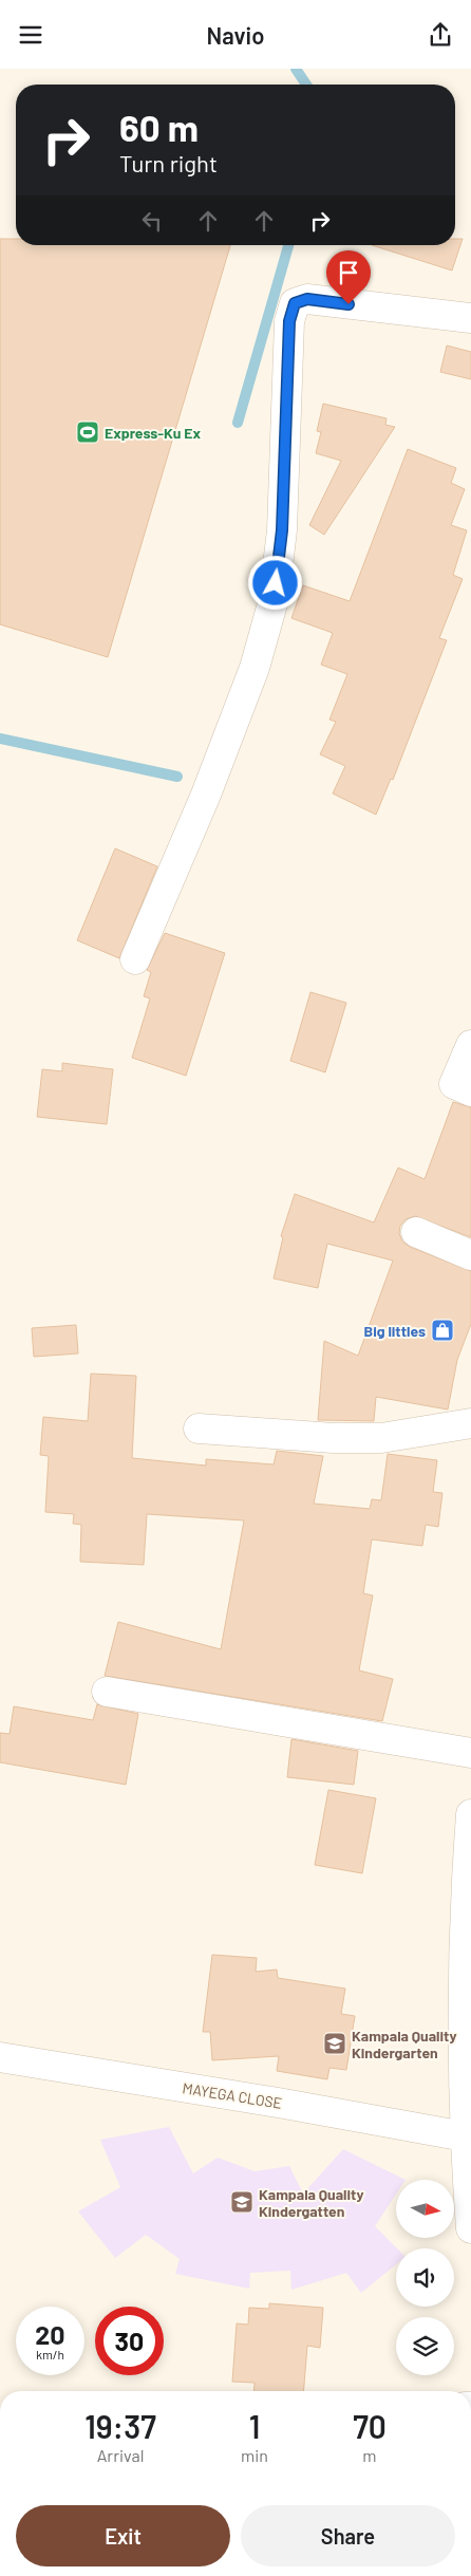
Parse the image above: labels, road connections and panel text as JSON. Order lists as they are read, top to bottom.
{
  "streets": {
    "street": ["MAYEGA CLOSE"]
  },
  "places": {
    "sports": ["Express-Ku Ex"],
    "shop": ["Big littles"],
    "school or university": ["Kampala Quality Kindergarten", "Kampala Quality Kindergatten"]
  },
  "north": "right",
  "page": {
    "header": "Navio",
    "turn": ["60 m", "Turn right"],
    "speed": "20 km/h",
    "limit": "30",
    "eta": [
      "19:37",
      "Arrival",
      "1",
      "min",
      "70",
      "m"
    ],
    "buttons": ["Exit", "Share"]
  }
}
